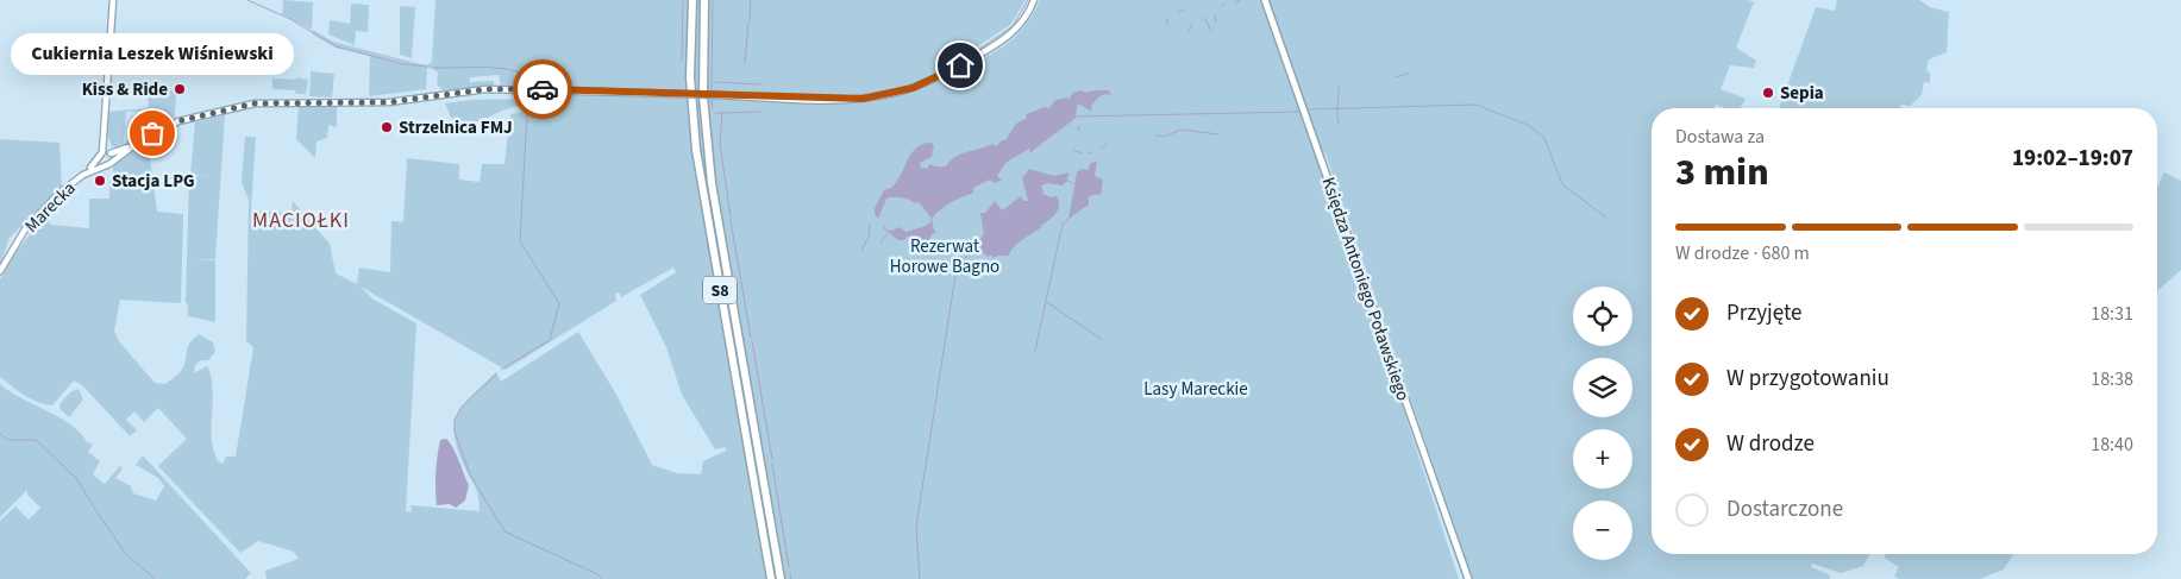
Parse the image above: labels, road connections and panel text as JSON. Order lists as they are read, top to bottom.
{
  "streets": {
    "highway": ["S8"],
    "main road": ["Księdza Antoniego Poławskiego"],
    "street": ["Marecka"]
  },
  "districts": ["MACIOŁKI"],
  "parks": ["Rezerwat Horowe Bagno", "Lasy Mareckie"],
  "places": [
    "Kiss & Ride",
    "Sepia",
    "Strzelnica FMJ",
    "Cukiernia Leszek Wiśniewski",
    "Stacja LPG"
  ],
  "page": {
    "bubble": "Cukiernia Leszek Wiśniewski",
    "heading": ["3 min", "Dostawa za", "19:02–19:07"],
    "bar": "W drodze · 680 m",
    "list": [
      ["Przyjęte", "18:31"],
      ["W przygotowaniu", "18:38"],
      ["W drodze", "18:40"],
      "Dostarczone"
    ],
    "map_buttons": ["+", "−"]
  }
}
